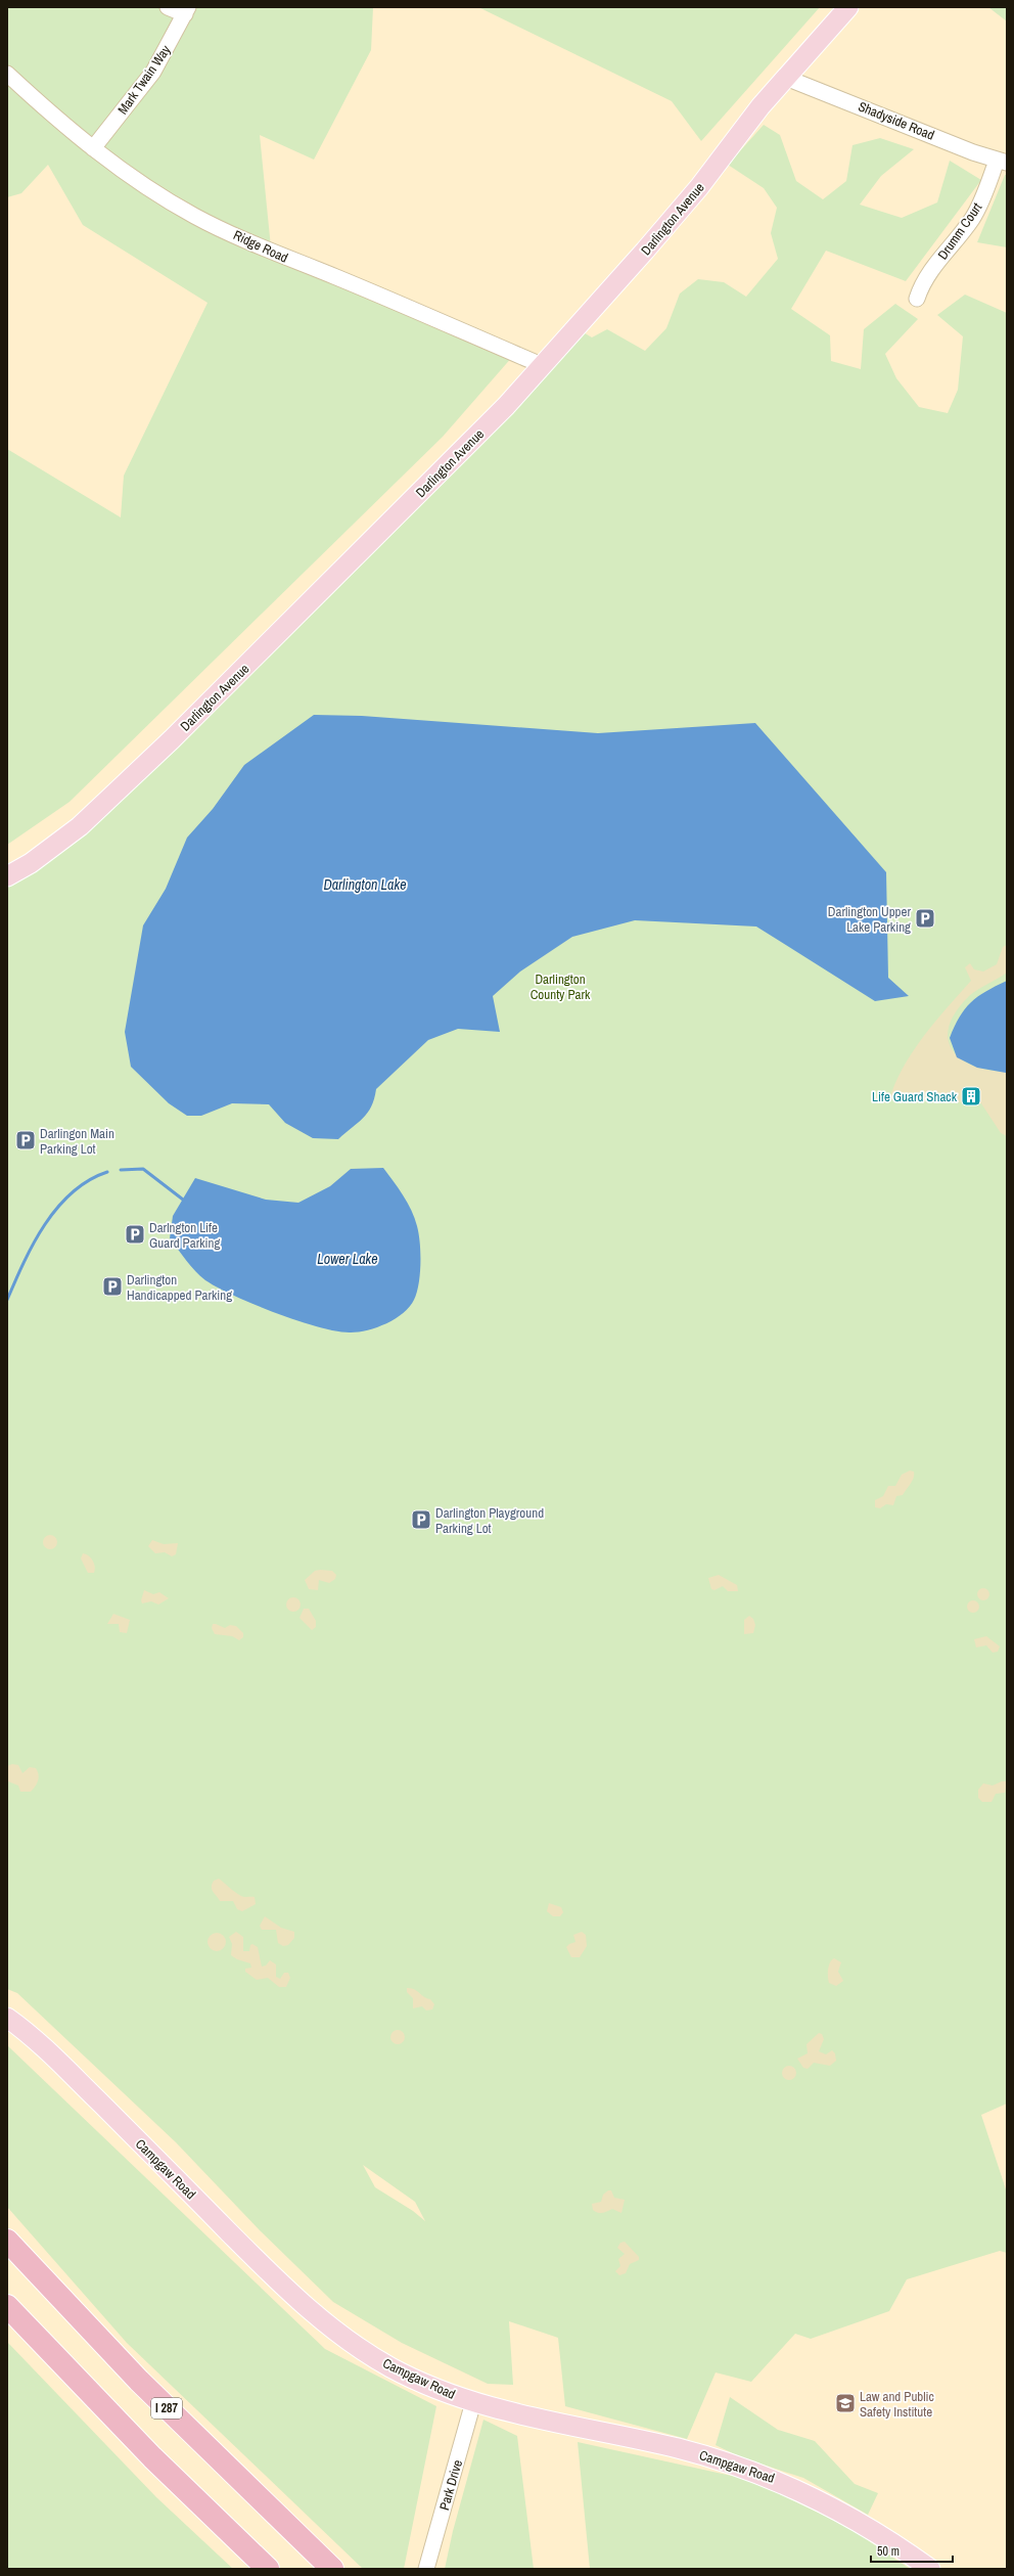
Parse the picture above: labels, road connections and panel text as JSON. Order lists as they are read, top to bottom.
{
  "streets": {
    "highway": ["I 287"],
    "main road": ["Darlington Avenue", "Campgaw Road"],
    "street": [
      "Mark Twain Way",
      "Shadyside Road",
      "Drumm Court",
      "Ridge Road",
      "Park Drive"
    ]
  },
  "crossings": [
    ["Mark Twain Way", "Ridge Road"],
    ["Shadyside Road", "Darlington Avenue"],
    ["Shadyside Road", "Drumm Court"],
    ["Darlington Avenue", "Ridge Road"],
    ["Campgaw Road", "Park Drive"]
  ],
  "water": ["Darlington Lake", "Lower Lake"],
  "parks": ["Darlington County Park"],
  "places": {
    "parking": [
      "Darlington Upper Lake Parking",
      "Darlingon Main Parking Lot",
      "Darlngton Life Guard Parking",
      "Darlington Handicapped Parking",
      "Darlington Playground Parking Lot"
    ],
    "building": ["Life Guard Shack"],
    "school or university": ["Law and Public Safety Institute"]
  },
  "scale_bar": "50 m"
}
